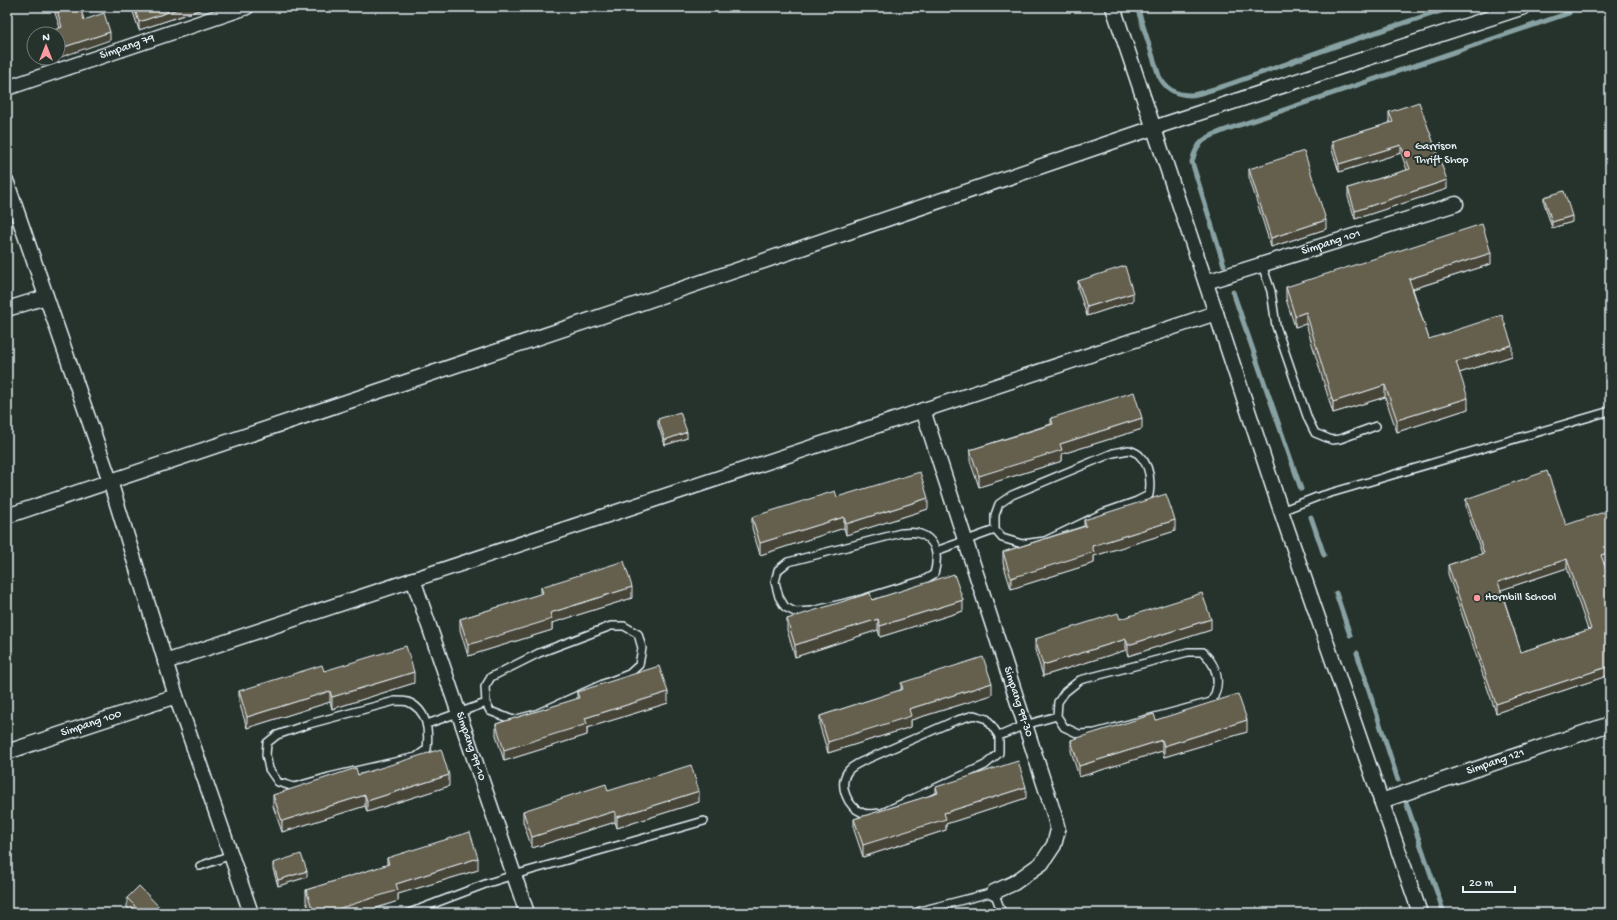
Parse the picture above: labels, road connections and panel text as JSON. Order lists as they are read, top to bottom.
{
  "streets": {
    "street": [
      "Simpang 79",
      "Simpang 101",
      "Simpang 99-30",
      "Simpang 100",
      "Simpang 99-10",
      "Simpang 121"
    ]
  },
  "places": ["Garrison Thrift Shop", "Hornbill School"],
  "scale_bar": "20 m",
  "north": "top"
}
